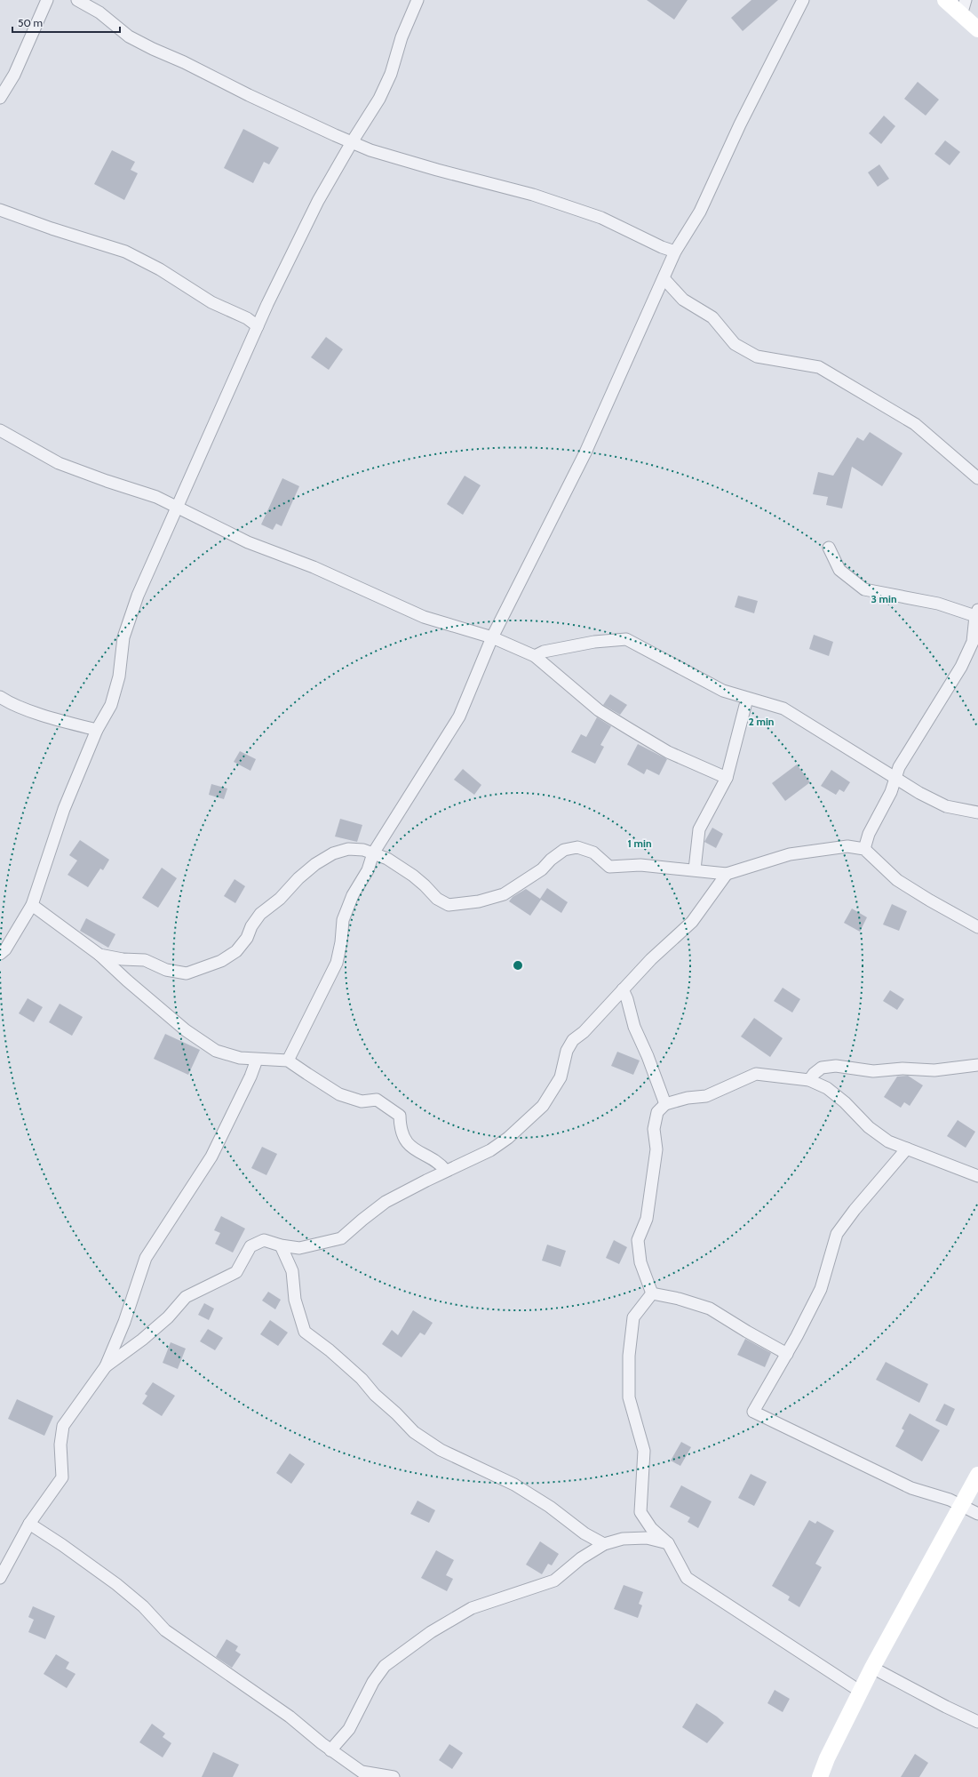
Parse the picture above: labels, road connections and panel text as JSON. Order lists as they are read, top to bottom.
{
  "scale_bar": "50 m",
  "rings": ["3 min", "2 min", "1 min"]
}
